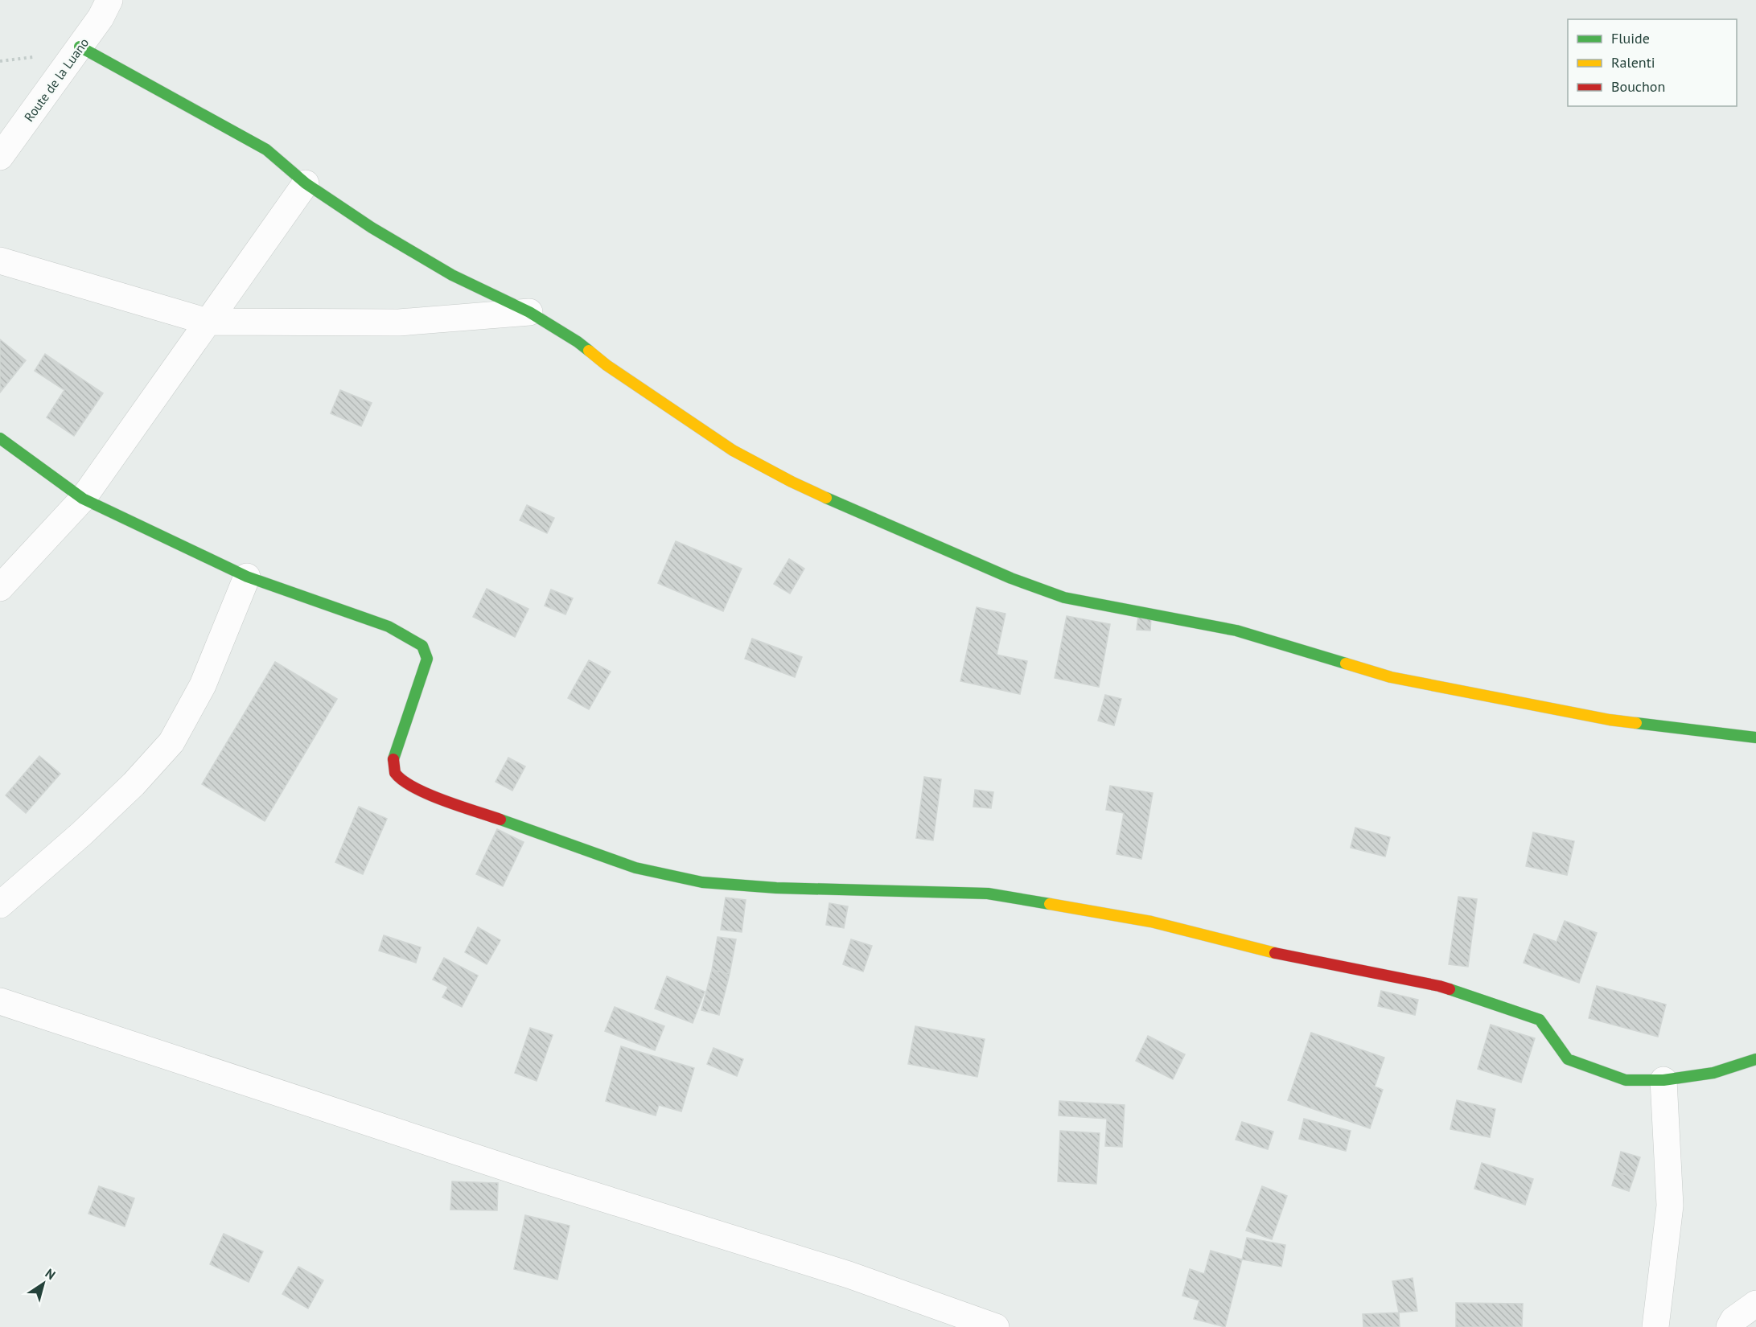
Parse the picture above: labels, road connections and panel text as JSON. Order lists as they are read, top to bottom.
{
  "streets": {
    "street": ["Route de la Luano"]
  },
  "legend": ["Fluide", "Ralenti", "Bouchon"],
  "north": "top right"
}
